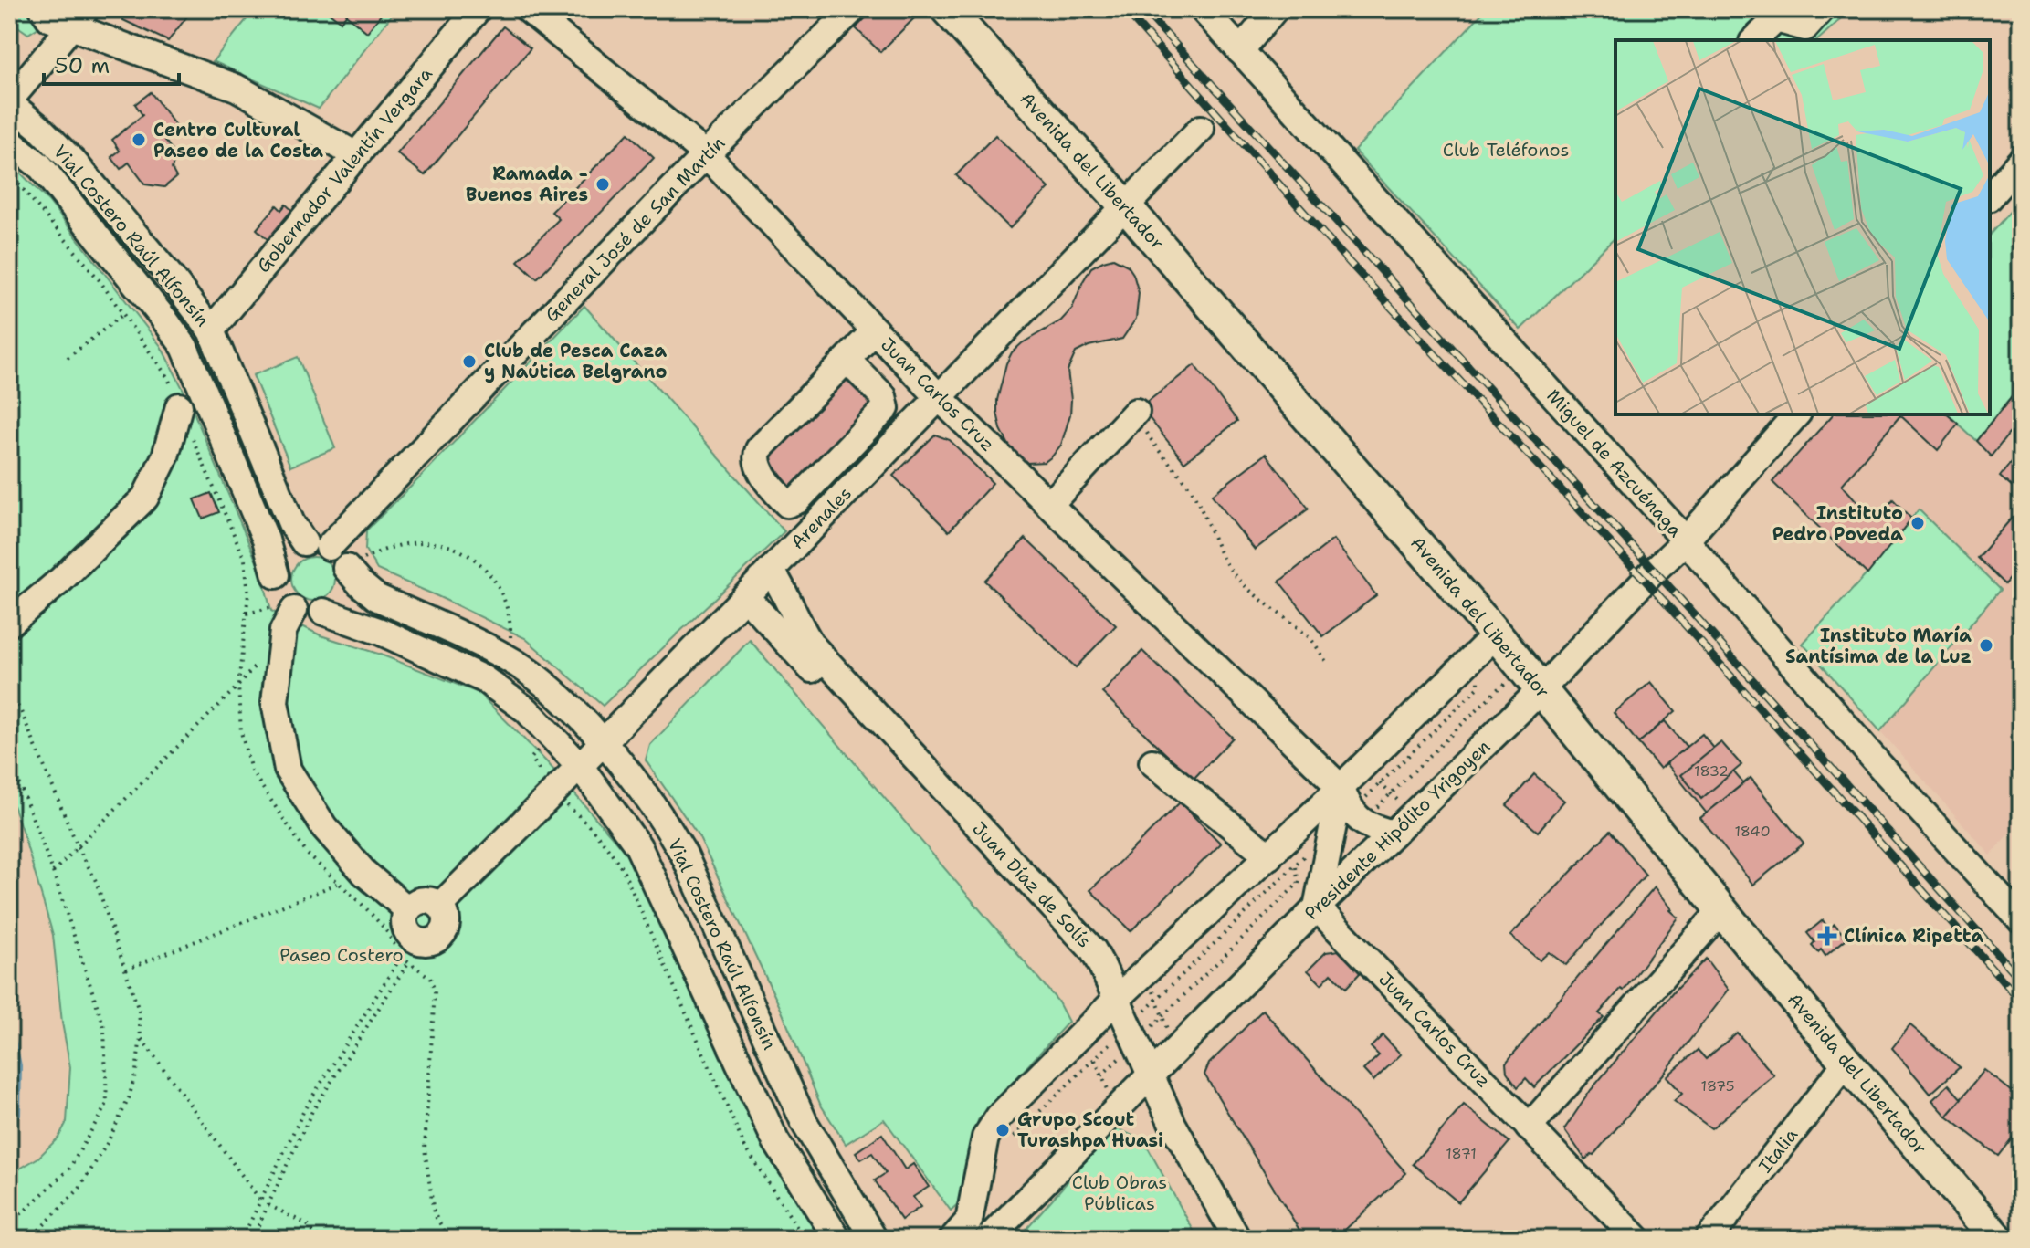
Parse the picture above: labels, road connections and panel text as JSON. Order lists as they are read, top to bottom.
{
  "streets": {
    "main road": ["Avenida del Libertador"],
    "street": [
      "Gobernador Valentín Vergara",
      "General José de San Martín",
      "Vial Costero Raúl Alfonsín",
      "Juan Carlos Cruz",
      "Miguel de Azcuénaga",
      "Arenales",
      "Presidente Hipólito Yrigoyen",
      "Juan Díaz de Solís",
      "Italia"
    ]
  },
  "crossings": [
    ["Gobernador Valentín Vergara", "Vial Costero Raúl Alfonsín"],
    ["Avenida del Libertador", "Arenales"],
    ["Avenida del Libertador", "Presidente Hipólito Yrigoyen"],
    ["Avenida del Libertador", "Italia"],
    ["General José de San Martín", "Vial Costero Raúl Alfonsín"],
    ["General José de San Martín", "Juan Carlos Cruz"],
    ["Vial Costero Raúl Alfonsín", "Arenales"],
    ["Juan Carlos Cruz", "Arenales"],
    ["Juan Carlos Cruz", "Presidente Hipólito Yrigoyen"],
    ["Miguel de Azcuénaga", "Presidente Hipólito Yrigoyen"],
    ["Arenales", "Juan Díaz de Solís"],
    ["Presidente Hipólito Yrigoyen", "Juan Díaz de Solís"]
  ],
  "parks": ["Club Teléfonos", "Paseo Costero", "Club Obras Públicas"],
  "places": {
    "other": [
      "Centro Cultural Paseo de la Costa",
      "Ramada - Buenos Aires",
      "Club de Pesca Caza y Naútica Belgrano",
      "Instituto Pedro Poveda",
      "Instituto María Santísima de la Luz",
      "Grupo Scout Turashpa Huasi"
    ],
    "health": ["Clínica Ripetta"]
  },
  "house_numbers": [
    "1832",
    "1840",
    "1875",
    "1871"
  ],
  "scale_bar": "50 m"
}
